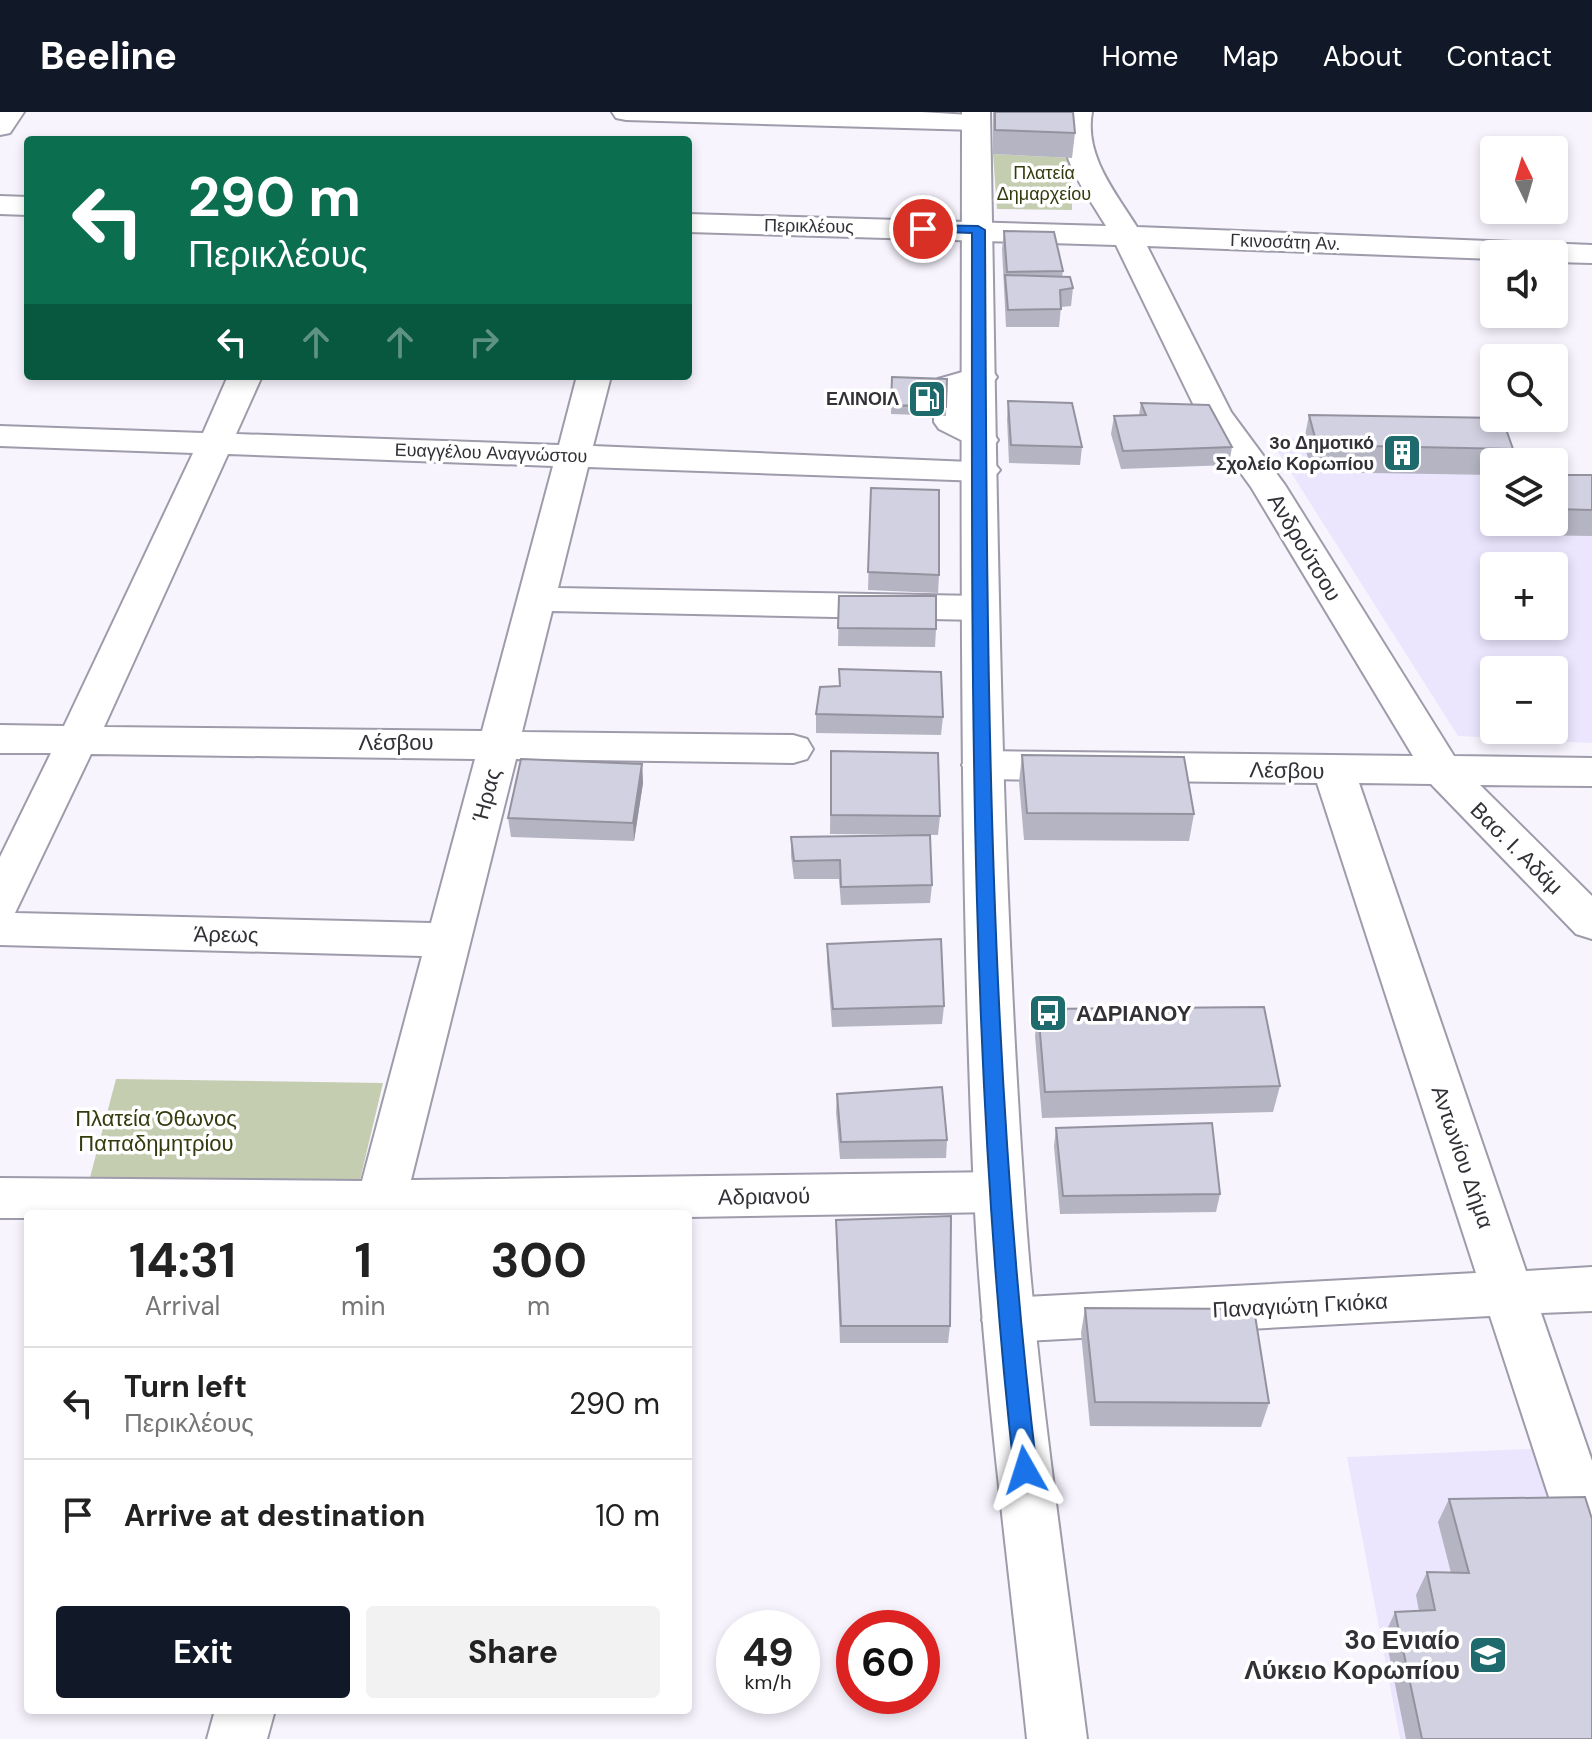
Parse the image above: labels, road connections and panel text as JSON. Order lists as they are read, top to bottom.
{
  "streets": {
    "street": [
      "Περικλέους",
      "Γκινοσάτη Αν.",
      "Ευαγγέλου Αναγνώστου",
      "Ανδρούτσου",
      "Λέσβου",
      "Ήρας",
      "Βασ. Ι. Αδάμ",
      "Άρεως",
      "Αντωνίου Δήμα",
      "Αδριανού",
      "Παναγιώτη Γκιόκα"
    ]
  },
  "crossings": [
    ["Περικλέους", "Γκινοσάτη Αν."],
    ["Γκινοσάτη Αν.", "Ανδρούτσου"],
    ["Ευαγγέλου Αναγνώστου", "Ήρας"],
    ["Ανδρούτσου", "Λέσβου"],
    ["Ανδρούτσου", "Βασ. Ι. Αδάμ"],
    ["Λέσβου", "Ήρας"],
    ["Λέσβου", "Βασ. Ι. Αδάμ"],
    ["Λέσβου", "Αντωνίου Δήμα"],
    ["Ήρας", "Άρεως"],
    ["Ήρας", "Αδριανού"],
    ["Αντωνίου Δήμα", "Παναγιώτη Γκιόκα"]
  ],
  "parks": ["Πλατεία Δημαρχείου", "Πλατεία Όθωνος Παπαδημητρίου"],
  "places": {
    "fuel station": ["ΕΛΙΝΟΙΛ"],
    "building": ["3ο Δημοτικό Σχολείο Κορωπίου"],
    "bus stop": ["ΑΔΡΙΑΝΟΥ"],
    "school or university": ["3ο Ενιαίο Λύκειο Κορωπίου"]
  },
  "north": "top",
  "page": {
    "header": "Beeline",
    "nav": [
      "Home",
      "Map",
      "About",
      "Contact"
    ],
    "map_buttons": ["+", "−"],
    "turn": ["290 m", "Περικλέους"],
    "eta": [
      "14:31",
      "Arrival",
      "1",
      "min",
      "300",
      "m"
    ],
    "list": [
      {
        "name": "Turn left",
        "note": "Περικλέους",
        "value": "290 m"
      },
      {
        "name": "Arrive at destination",
        "value": "10 m"
      }
    ],
    "buttons": ["Exit", "Share"],
    "speed": "49 km/h",
    "limit": "60"
  }
}
